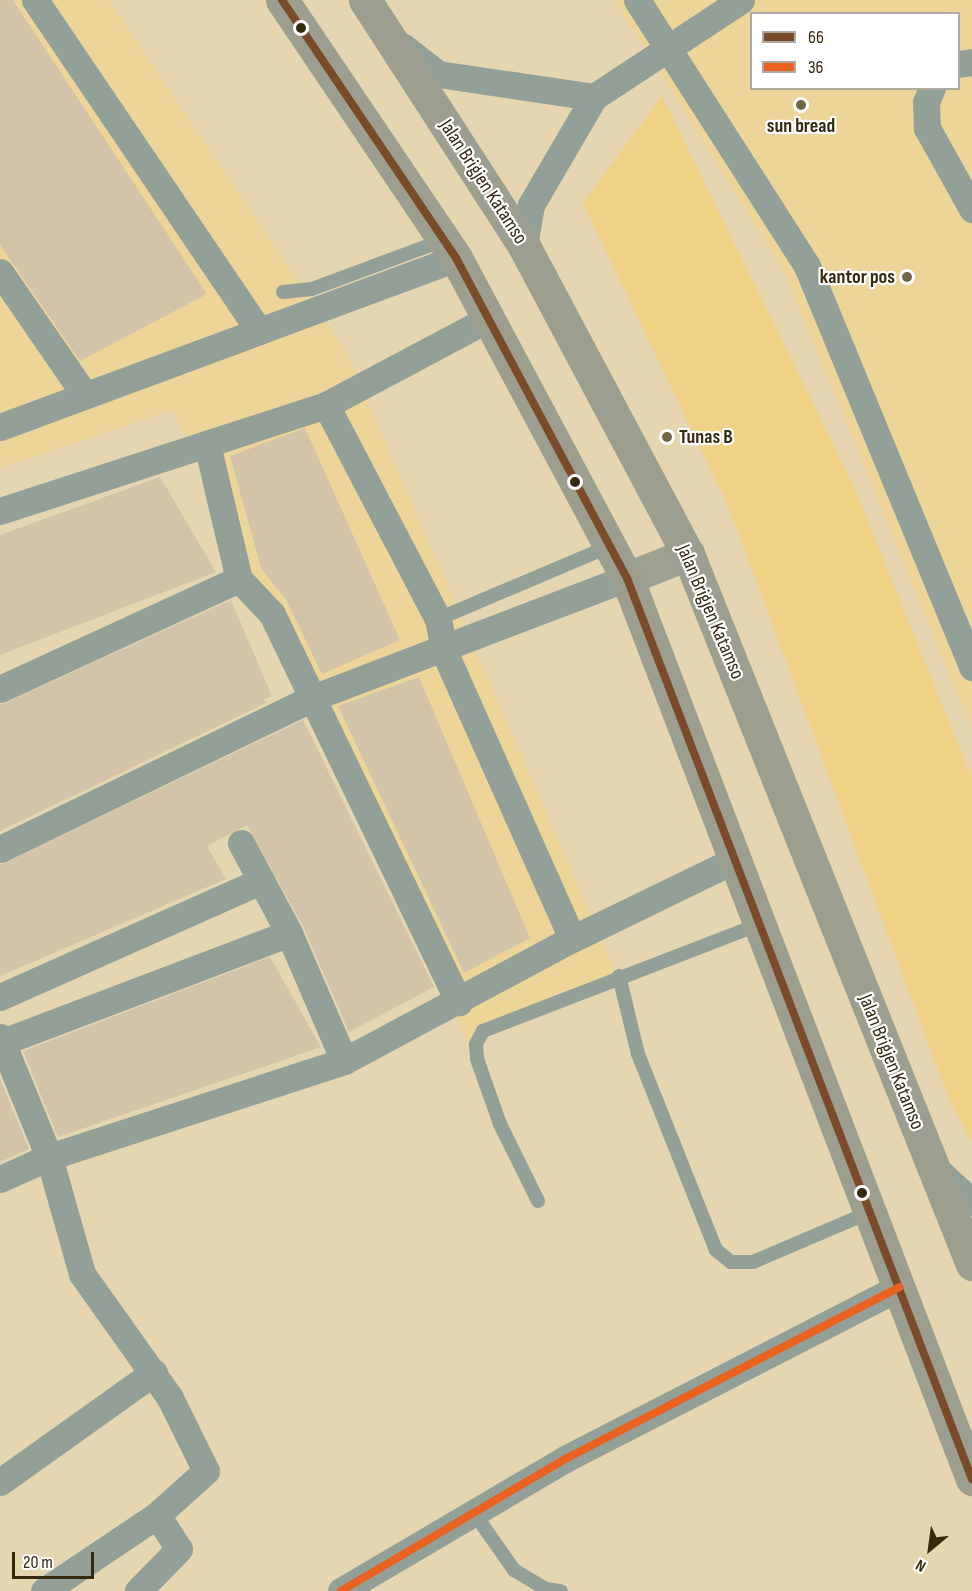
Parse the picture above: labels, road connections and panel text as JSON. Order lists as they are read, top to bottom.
{
  "streets": {
    "highway": ["Jalan Brigjen Katamso"]
  },
  "places": ["sun bread", "kantor pos", "Tunas B"],
  "lines": ["transit line 66", "transit line 36"],
  "legend": ["66", "36"],
  "scale_bar": "20 m",
  "north": "bottom left"
}
